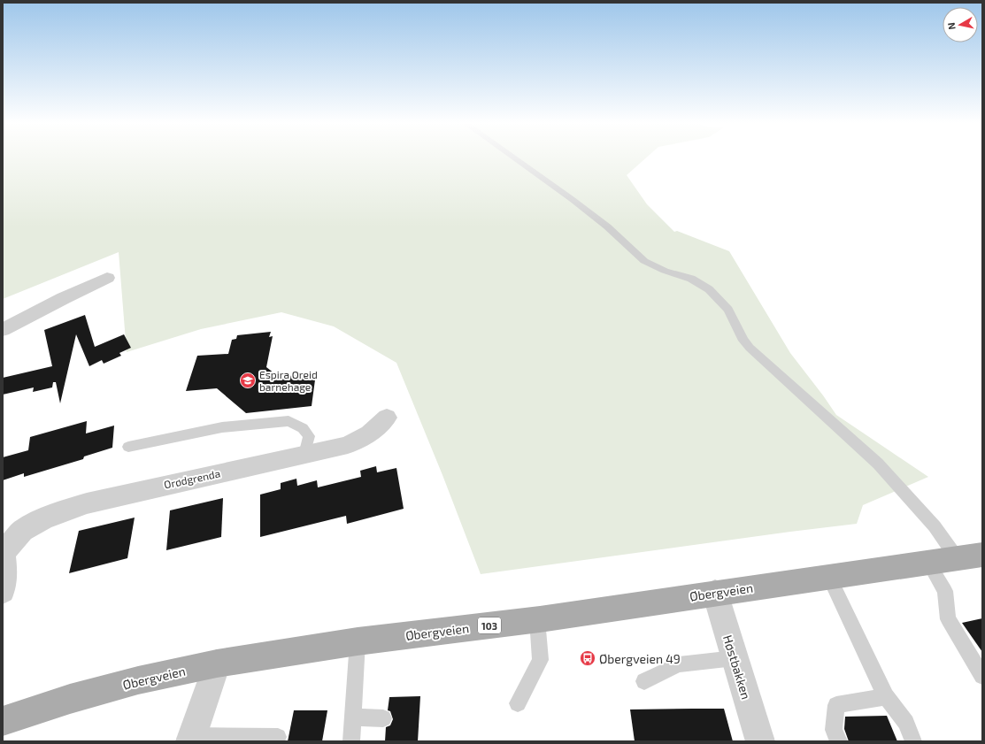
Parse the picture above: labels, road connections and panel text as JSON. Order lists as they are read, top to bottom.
{
  "streets": {
    "main road": ["Øbergveien", "103"],
    "street": ["Orødgrenda", "Høstbakken"]
  },
  "crossings": [
    ["Øbergveien", "Høstbakken"]
  ],
  "places": {
    "school or university": ["Espira Oreid barnehage"],
    "bus stop": ["Øbergveien 49"]
  },
  "north": "left"
}
